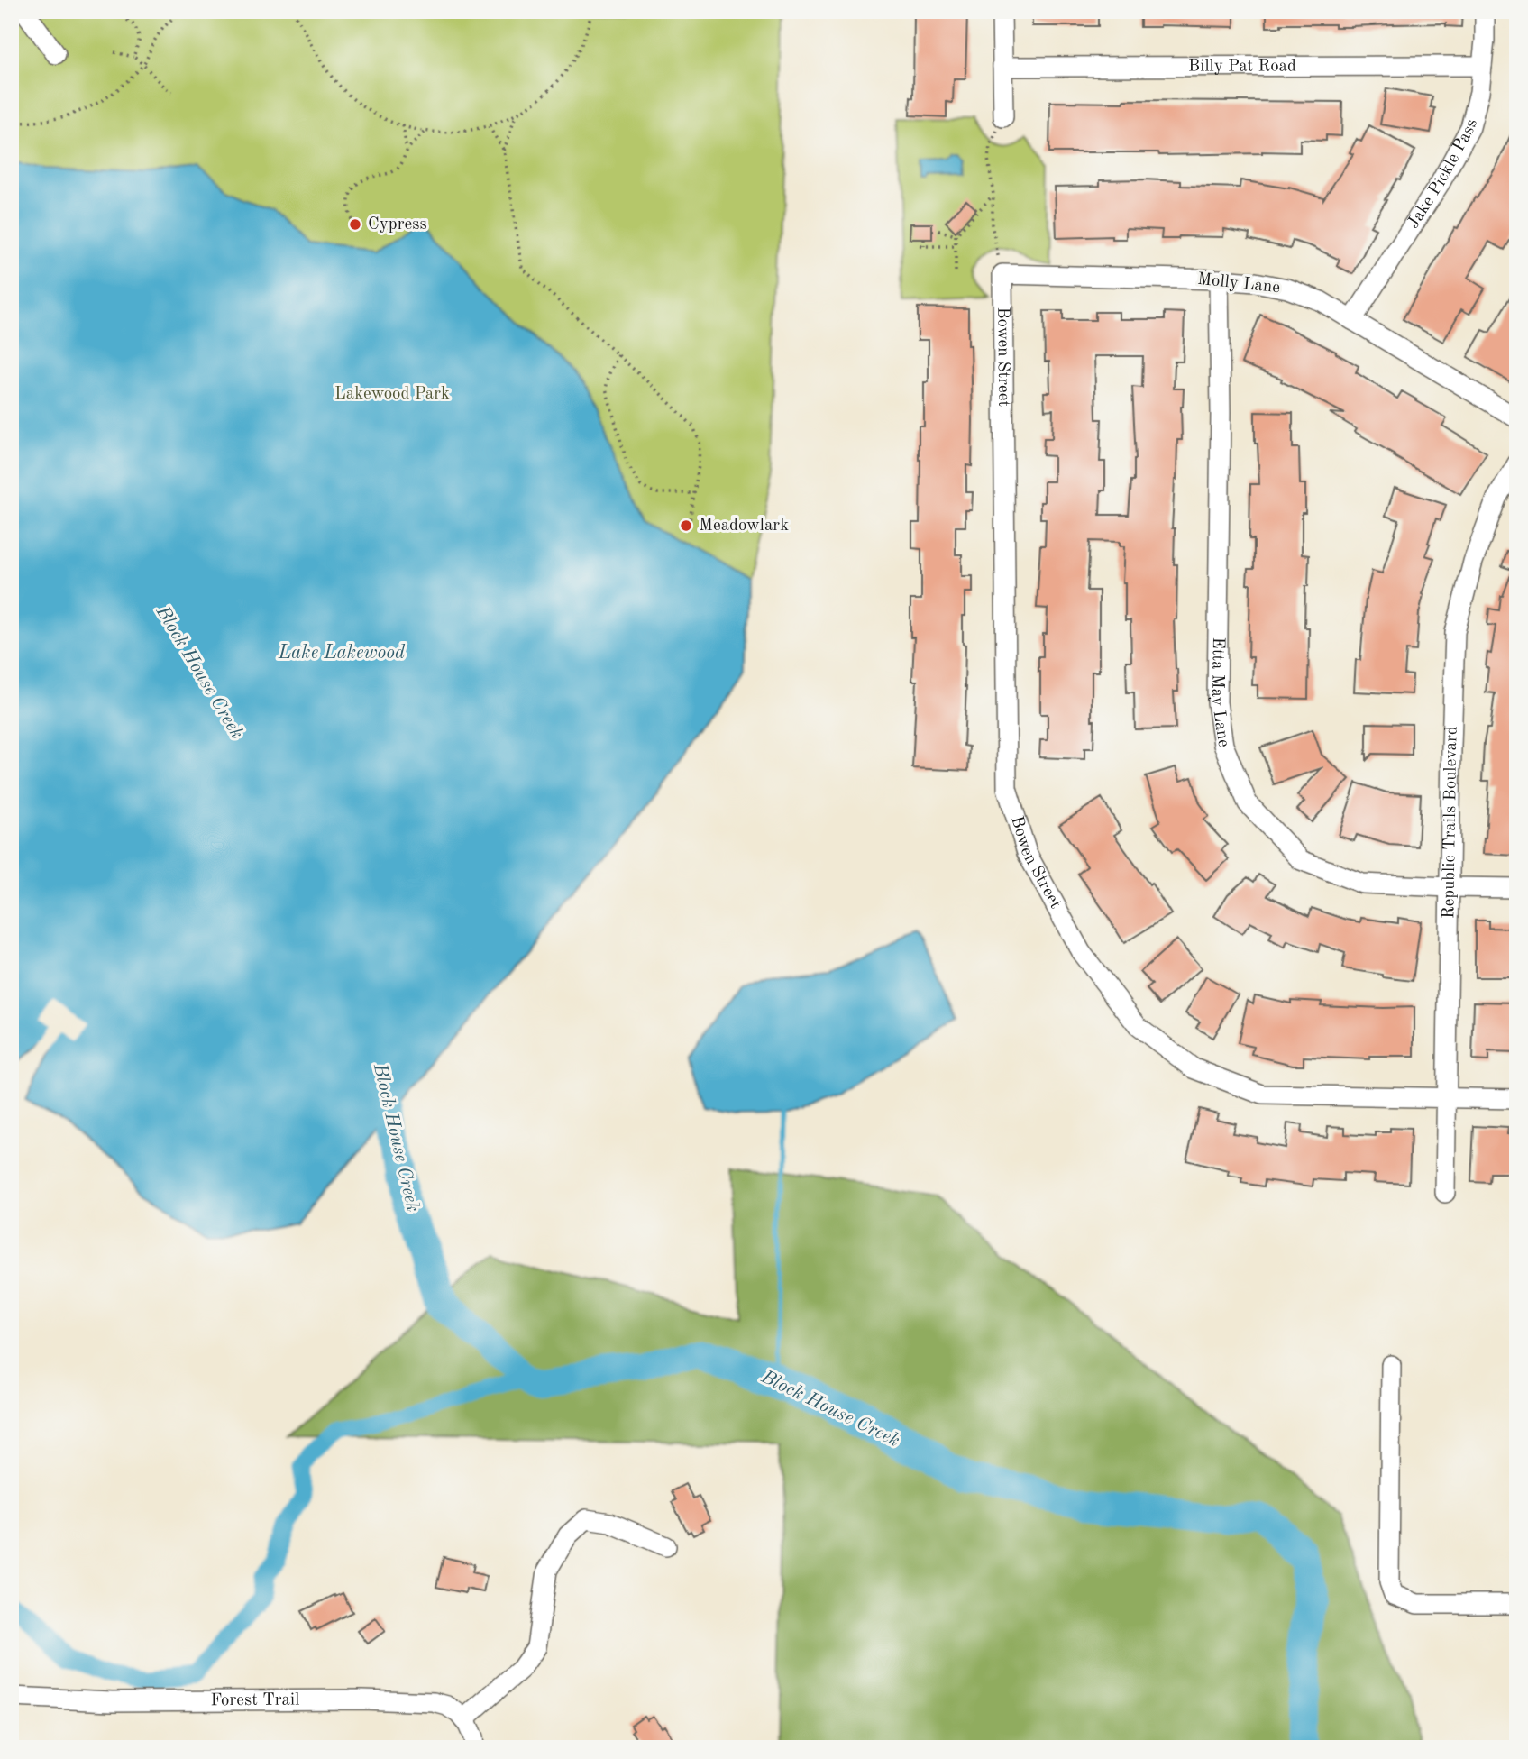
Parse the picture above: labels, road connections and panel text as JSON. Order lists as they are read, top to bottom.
{
  "streets": {
    "street": [
      "Billy Pat Road",
      "Jake Pickle Pass",
      "Molly Lane",
      "Bowen Street",
      "Etta May Lane",
      "Republic Trails Boulevard",
      "Forest Trail"
    ]
  },
  "crossings": [
    ["Billy Pat Road", "Jake Pickle Pass"],
    ["Jake Pickle Pass", "Molly Lane"],
    ["Molly Lane", "Bowen Street"],
    ["Molly Lane", "Etta May Lane"],
    ["Bowen Street", "Republic Trails Boulevard"],
    ["Etta May Lane", "Republic Trails Boulevard"]
  ],
  "water": ["Lake Lakewood", "Block House Creek"],
  "parks": ["Lakewood Park"],
  "places": ["Cypress", "Meadowlark"]
}
